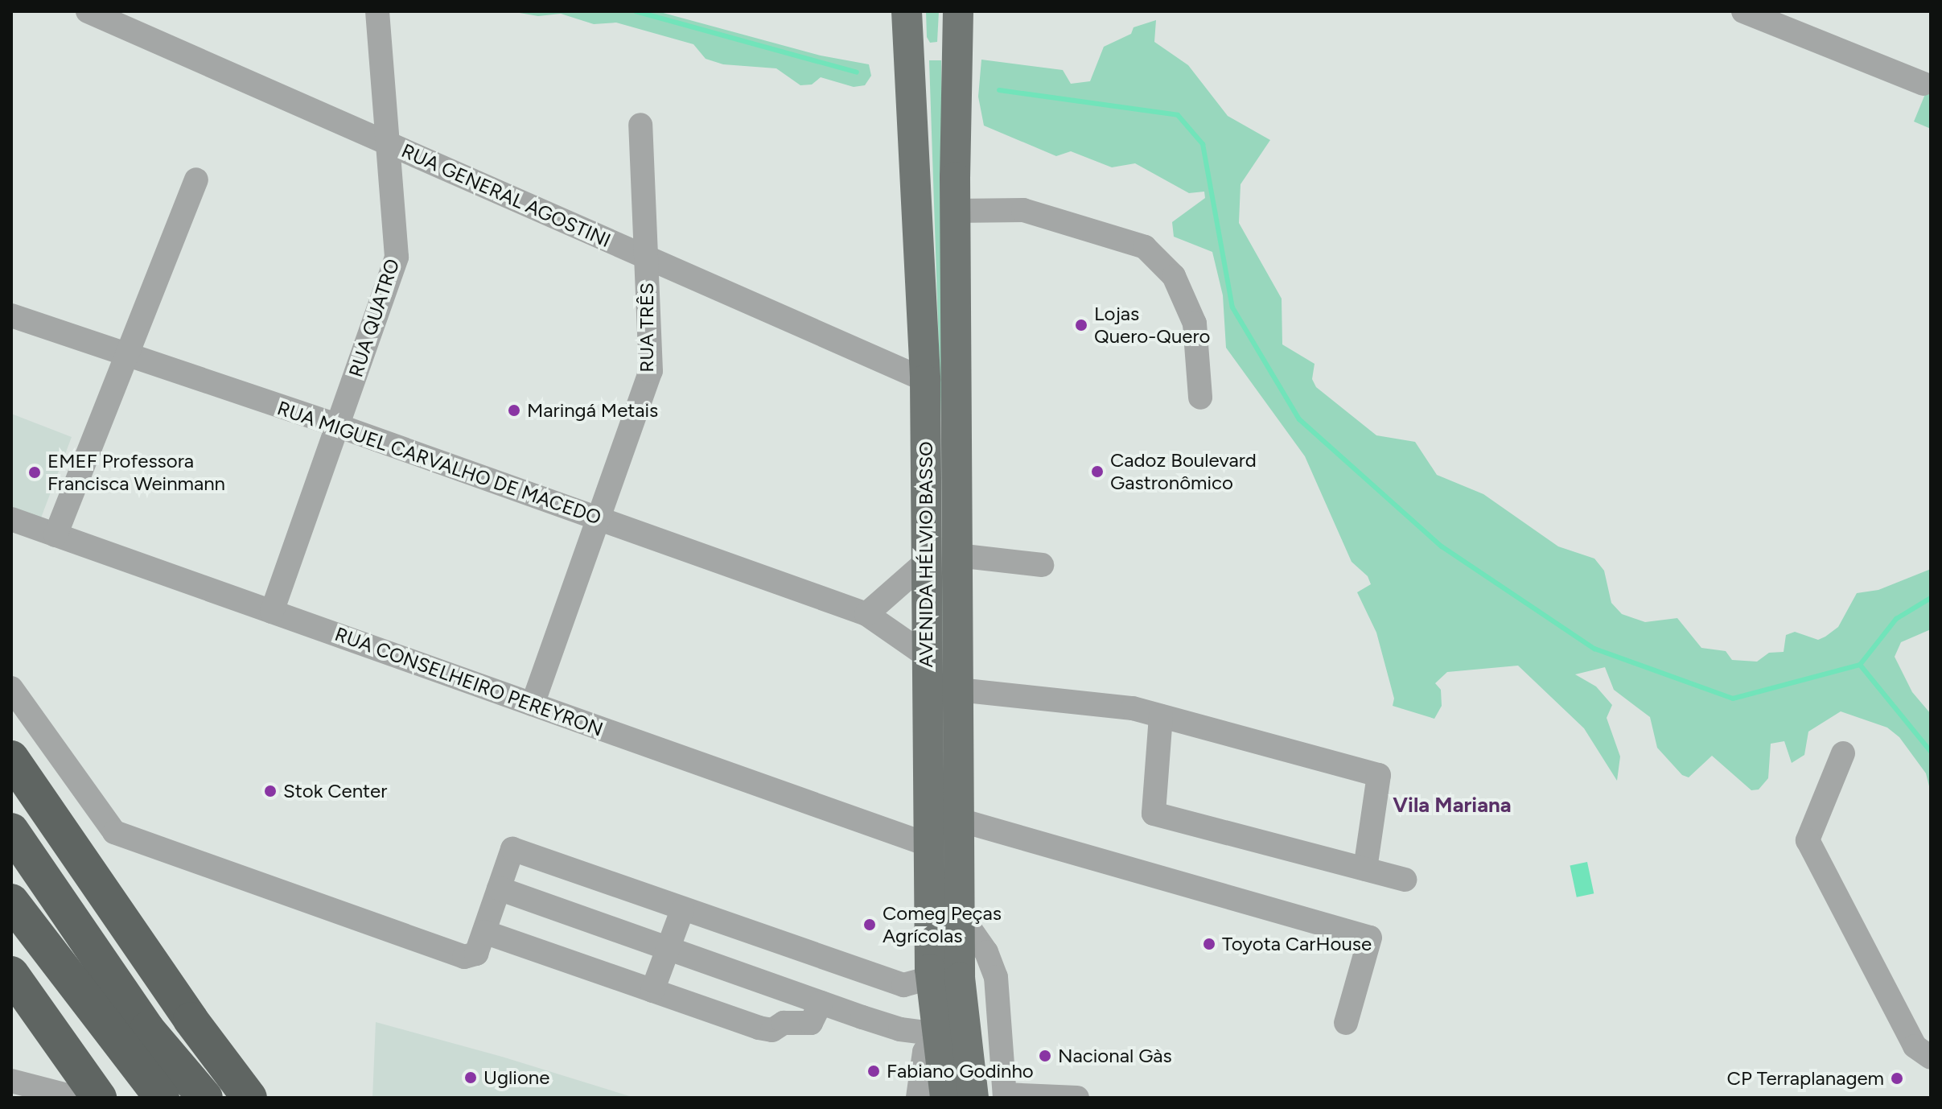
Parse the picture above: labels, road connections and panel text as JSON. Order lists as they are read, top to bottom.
{
  "streets": {
    "main road": ["AVENIDA HÉLVIO BASSO"],
    "street": [
      "RUA GENERAL AGOSTINI",
      "RUA QUATRO",
      "RUA TRÊS",
      "RUA MIGUEL CARVALHO DE MACEDO",
      "RUA CONSELHEIRO PEREYRON"
    ]
  },
  "crossings": [
    ["RUA GENERAL AGOSTINI", "RUA QUATRO"],
    ["RUA GENERAL AGOSTINI", "RUA TRÊS"],
    ["RUA GENERAL AGOSTINI", "AVENIDA HÉLVIO BASSO"],
    ["RUA QUATRO", "RUA MIGUEL CARVALHO DE MACEDO"],
    ["RUA QUATRO", "RUA CONSELHEIRO PEREYRON"],
    ["RUA TRÊS", "RUA MIGUEL CARVALHO DE MACEDO"],
    ["RUA TRÊS", "RUA CONSELHEIRO PEREYRON"],
    ["RUA MIGUEL CARVALHO DE MACEDO", "AVENIDA HÉLVIO BASSO"],
    ["AVENIDA HÉLVIO BASSO", "RUA CONSELHEIRO PEREYRON"]
  ],
  "districts": ["Vila Mariana"],
  "places": [
    "Lojas Quero-Quero",
    "Maringá Metais",
    "Cadoz Boulevard Gastronômico",
    "EMEF Professora Francisca Weinmann",
    "Stok Center",
    "Comeg Peças Agrícolas",
    "Toyota CarHouse",
    "Nacional Gàs",
    "Fabiano Godinho",
    "Uglione",
    "CP Terraplanagem"
  ]
}
